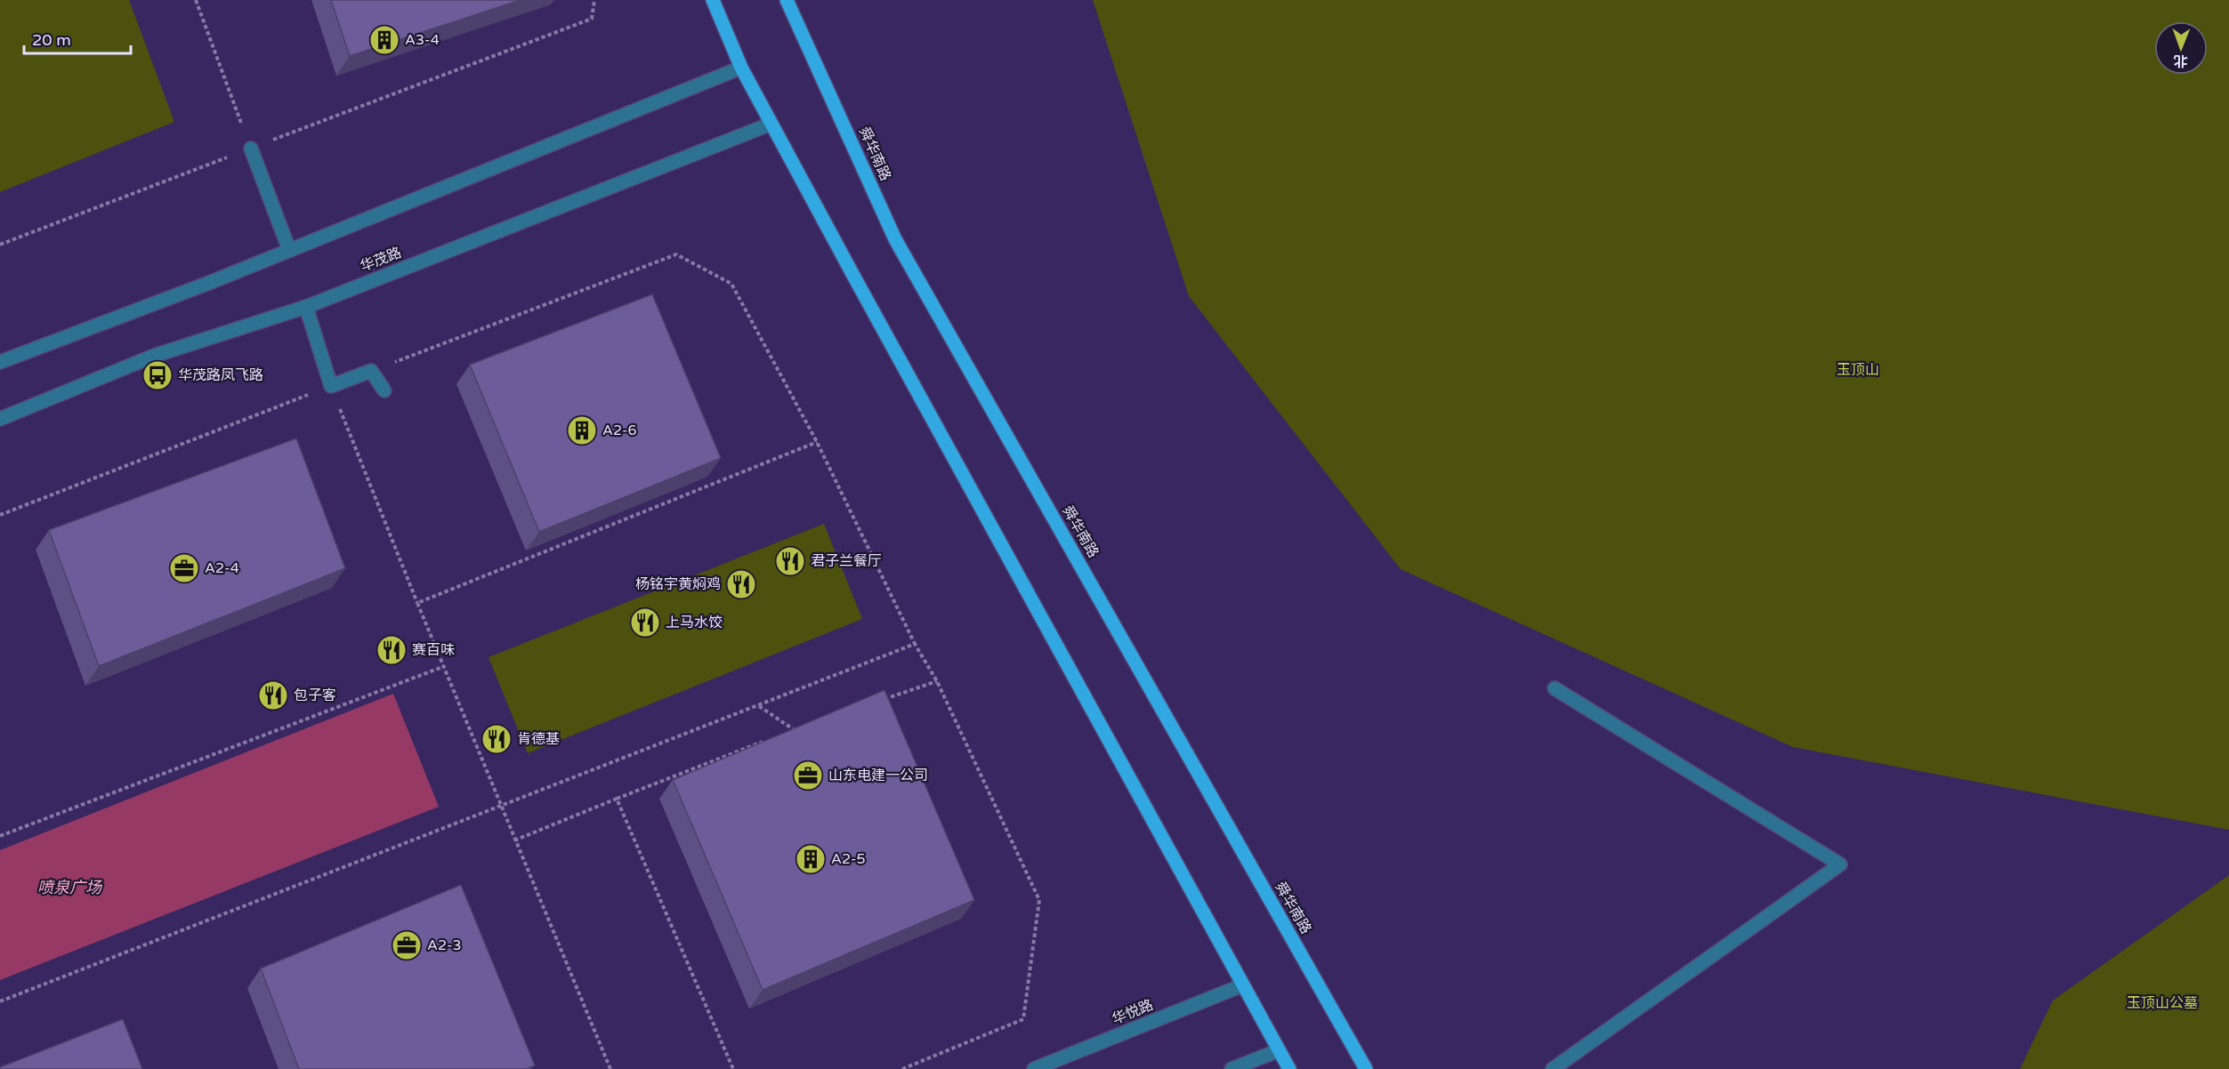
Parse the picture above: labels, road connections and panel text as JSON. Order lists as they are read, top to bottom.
{
  "streets": {
    "main road": ["舜华南路"],
    "street": ["华茂路", "华悦路"]
  },
  "water": ["喷泉广场"],
  "parks": ["玉顶山", "玉顶山公墓"],
  "places": {
    "building": ["A3-4", "A2-6", "A2-5"],
    "bus stop": ["华茂路凤飞路"],
    "restaurant": [
      "君子兰餐厅",
      "杨铭宇黄焖鸡",
      "上马水饺",
      "赛百味",
      "包子客",
      "肯德基"
    ],
    "office": ["A2-4", "山东电建一公司", "A2-3"]
  },
  "scale_bar": "20 m",
  "north": "bottom"
}
